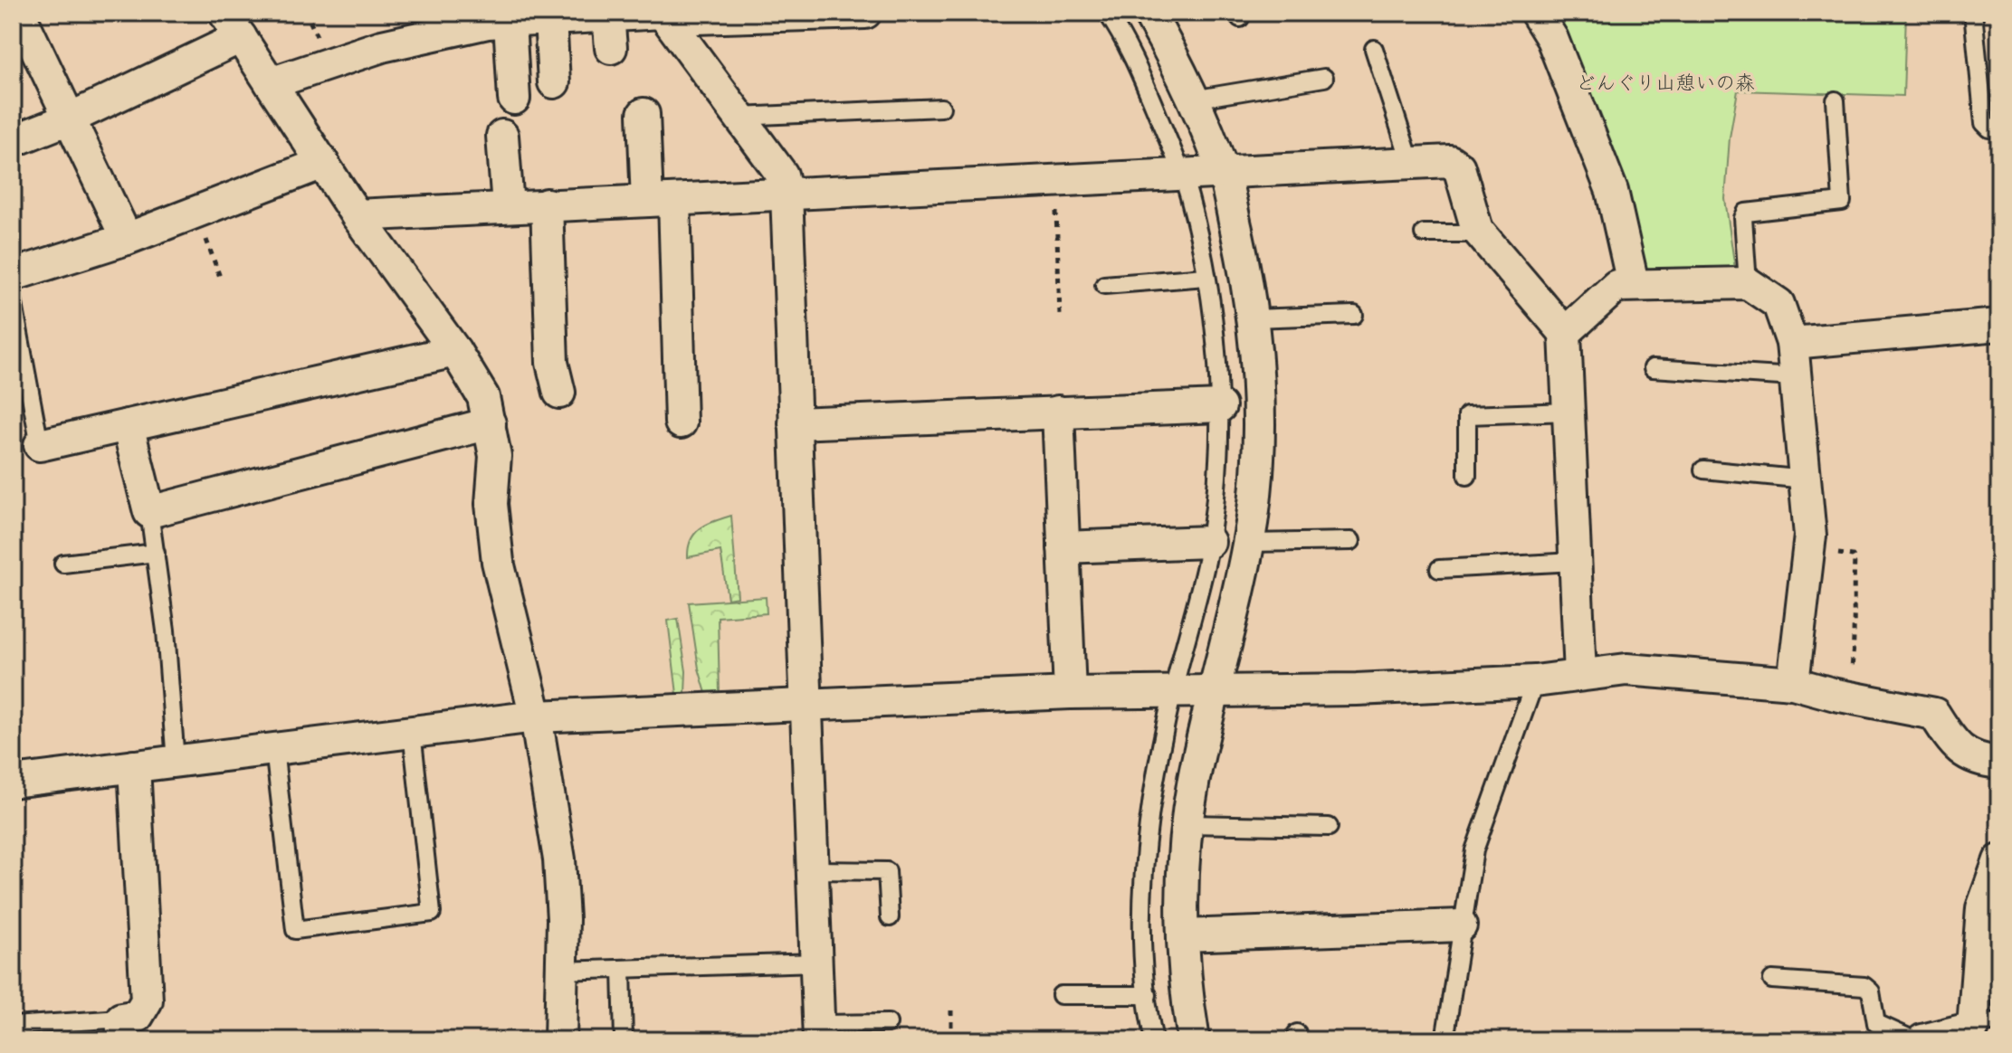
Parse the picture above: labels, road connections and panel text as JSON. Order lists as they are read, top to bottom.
{
  "parks": ["どんぐり山憩いの森"]
}
